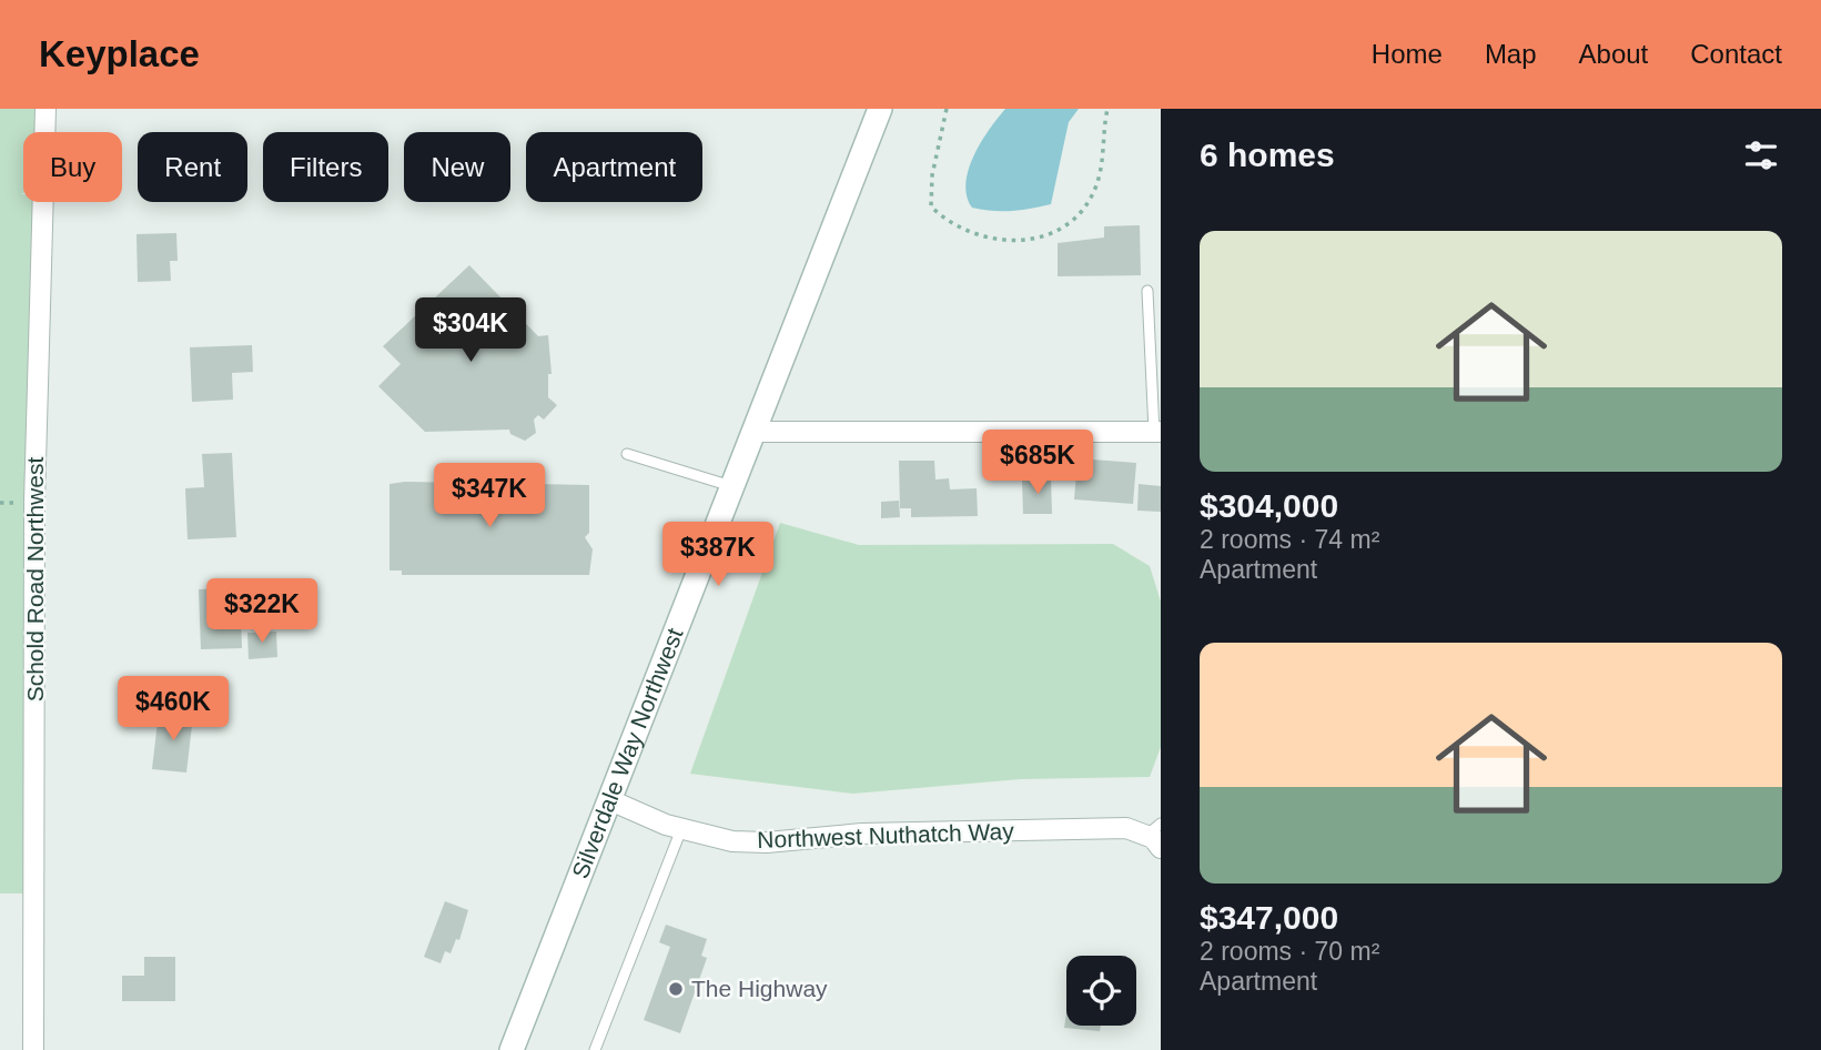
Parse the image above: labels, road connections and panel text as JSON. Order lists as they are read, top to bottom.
{
  "streets": {
    "main road": ["Silverdale Way Northwest"],
    "street": ["Schold Road Northwest", "Northwest Nuthatch Way"]
  },
  "crossings": [
    ["Silverdale Way Northwest", "Northwest Nuthatch Way"]
  ],
  "places": ["The Highway"],
  "page": {
    "header": "Keyplace",
    "nav": [
      "Home",
      "Map",
      "About",
      "Contact"
    ],
    "heading": "6 homes",
    "chip": [
      "Buy",
      "Rent",
      "Filters",
      "New",
      "Apartment"
    ],
    "list": [
      {
        "name": "$304,000",
        "note": "2 rooms · 74 m² · Apartment"
      },
      {
        "name": "$347,000",
        "note": "2 rooms · 70 m² · Apartment"
      }
    ],
    "price": [
      "$304K",
      "$685K",
      "$347K",
      "$387K",
      "$322K",
      "$460K"
    ]
  }
}
